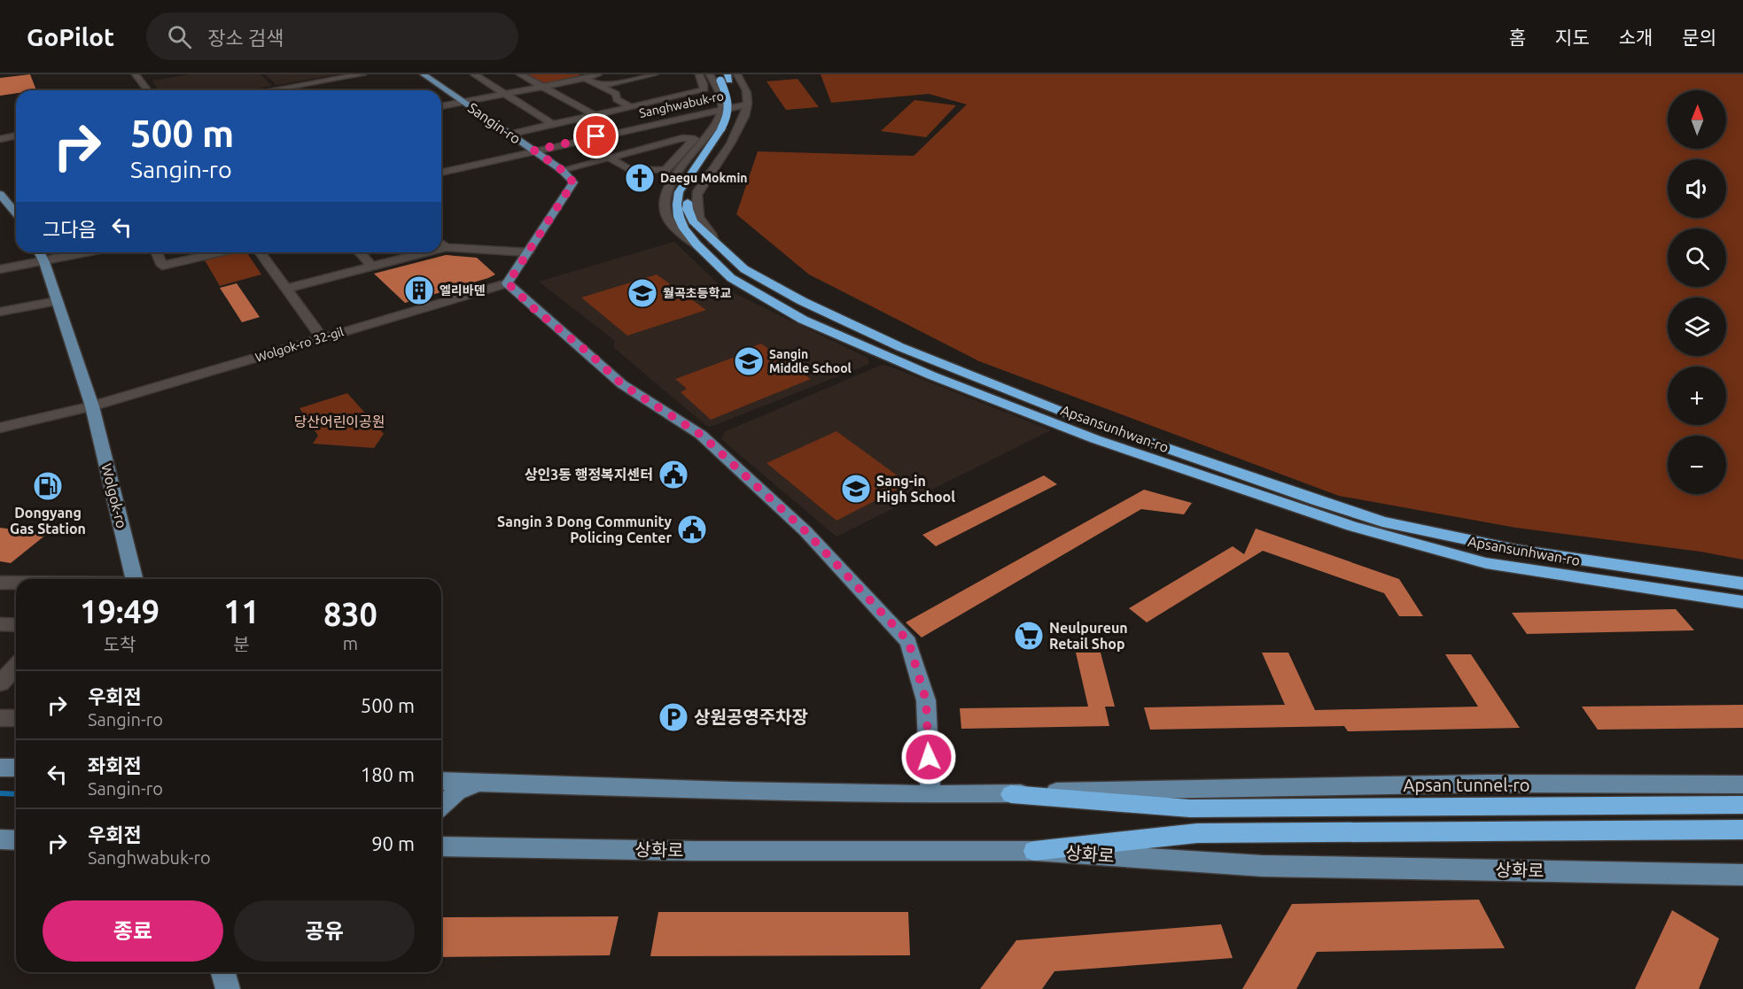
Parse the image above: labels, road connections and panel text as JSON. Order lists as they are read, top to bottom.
{
  "streets": {
    "highway": ["Apsansunhwan-ro", "Apsan tunnel-ro"],
    "main road": ["Sangin-ro", "Wolgok-ro", "상화로"],
    "street": ["Sanghwabuk-ro", "Wolgok-ro 32-gil"]
  },
  "crossings": [
    ["Sanghwabuk-ro", "Sangin-ro"],
    ["Wolgok-ro 32-gil", "Wolgok-ro"]
  ],
  "parks": ["당산어린이공원"],
  "places": {
    "church": ["Daegu Mokmin"],
    "building": ["엘리바덴"],
    "school or university": ["월곡초등학교", "Sangin Middle School", "Sang-in High School"],
    "public building": ["상인3동 행정복지센터", "Sangin 3 Dong Community Policing Center"],
    "fuel station": ["Dongyang Gas Station"],
    "supermarket": ["Neulpureun Retail Shop"],
    "parking": ["상원공영주차장"]
  },
  "north": "top",
  "page": {
    "header": "GoPilot",
    "search": "장소 검색",
    "nav": [
      "홈",
      "지도",
      "소개",
      "문의"
    ],
    "map_buttons": ["+", "−"],
    "turn": ["500 m", "Sangin-ro"],
    "then": "그다음",
    "eta": [
      "19:49",
      "도착",
      "11",
      "분",
      "830",
      "m"
    ],
    "list": [
      {
        "name": "우회전",
        "note": "Sangin-ro",
        "value": "500 m"
      },
      {
        "name": "좌회전",
        "note": "Sangin-ro",
        "value": "180 m"
      },
      {
        "name": "우회전",
        "note": "Sanghwabuk-ro",
        "value": "90 m"
      }
    ],
    "buttons": ["종료", "공유"]
  }
}
